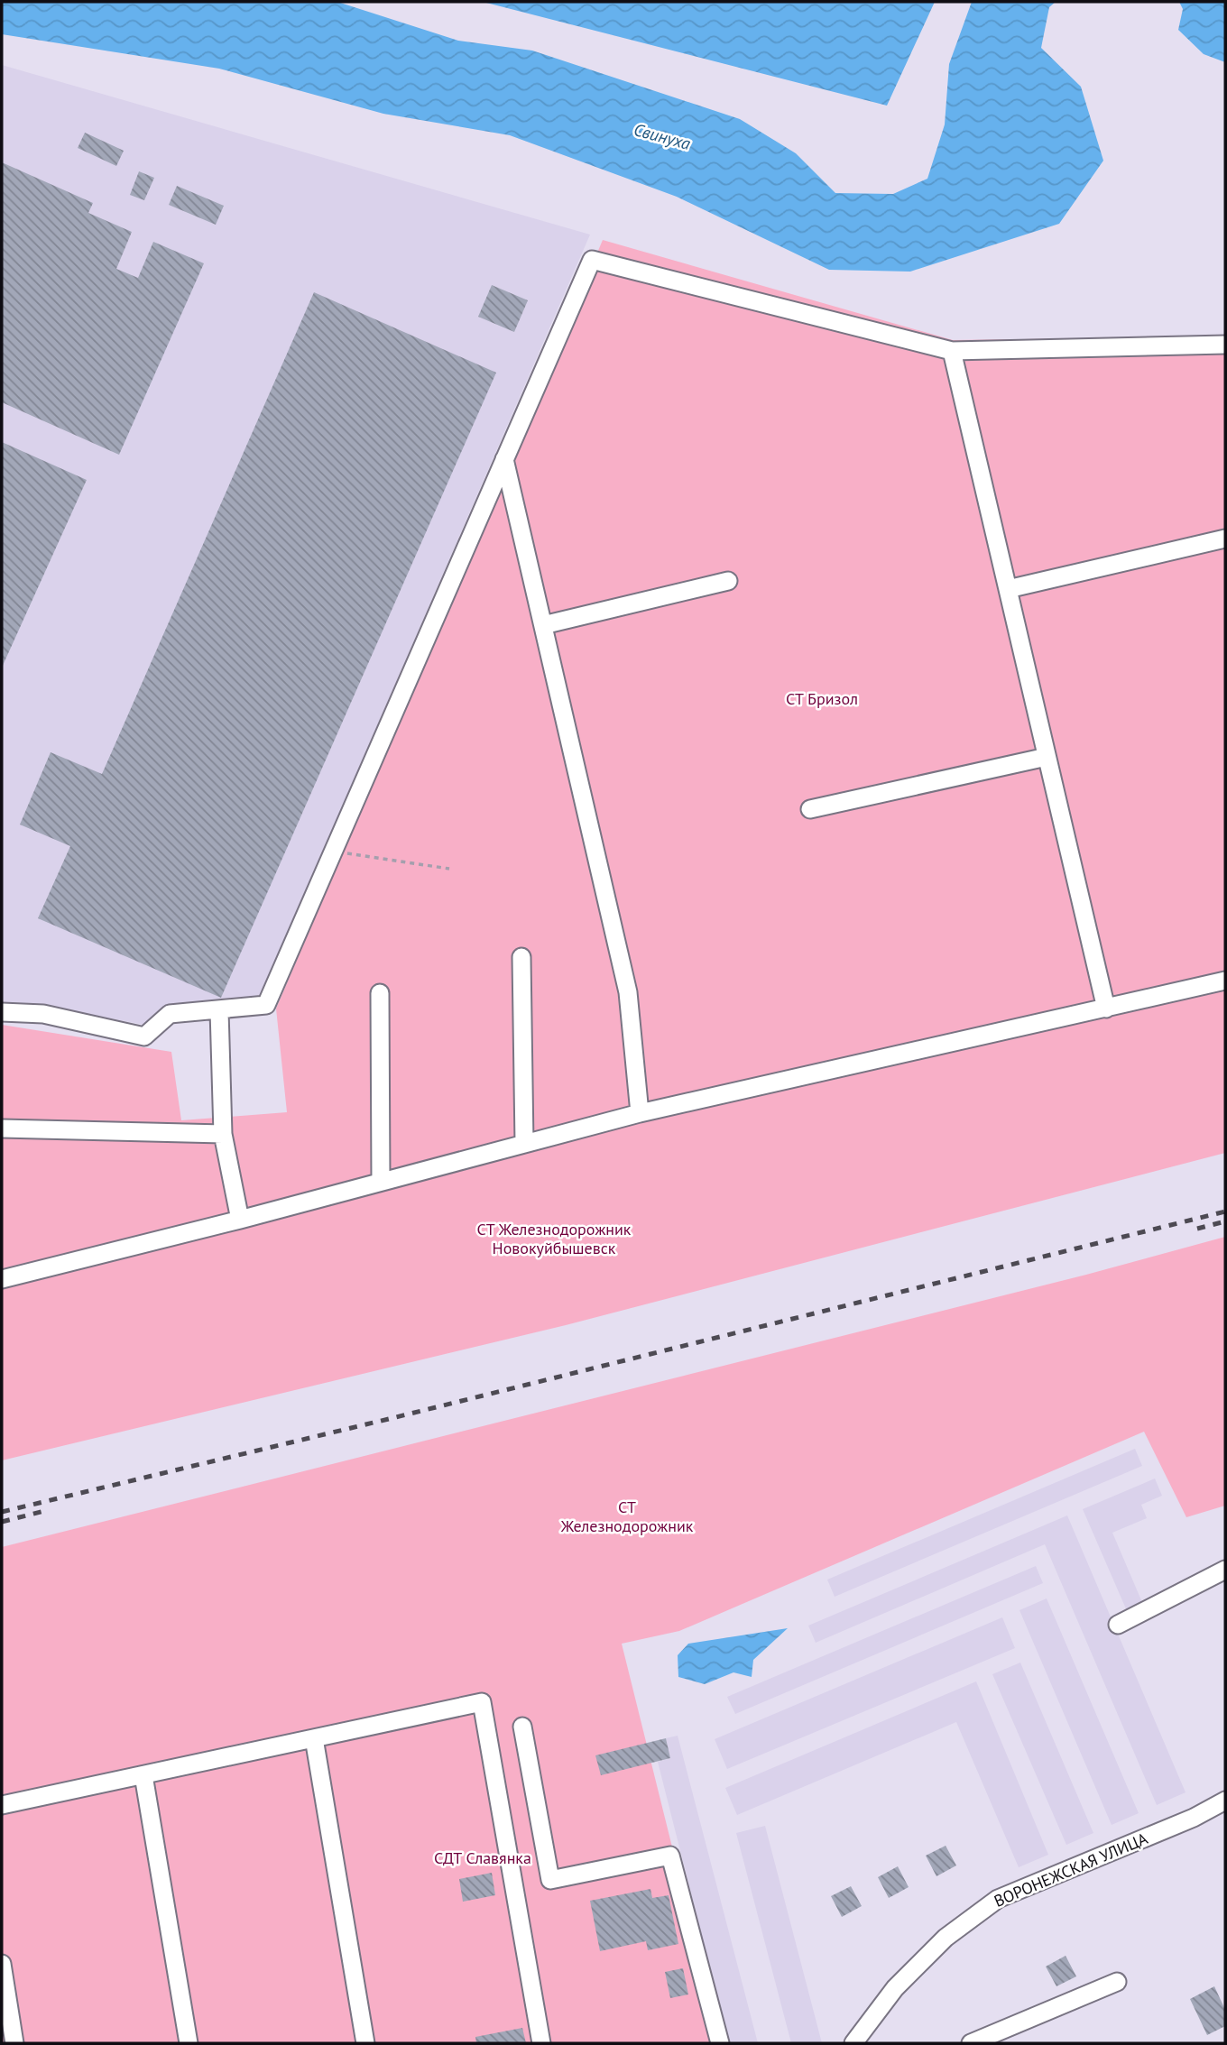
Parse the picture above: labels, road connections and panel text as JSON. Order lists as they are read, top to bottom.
{
  "streets": {
    "street": ["ВОРОНЕЖСКАЯ УЛИЦА"]
  },
  "water": ["Свинуха"],
  "parks": [
    "СТ Бризол",
    "СТ Железнодорожник Новокуйбышевск",
    "СТ Железнодорожник",
    "СДТ Славянка"
  ]
}
